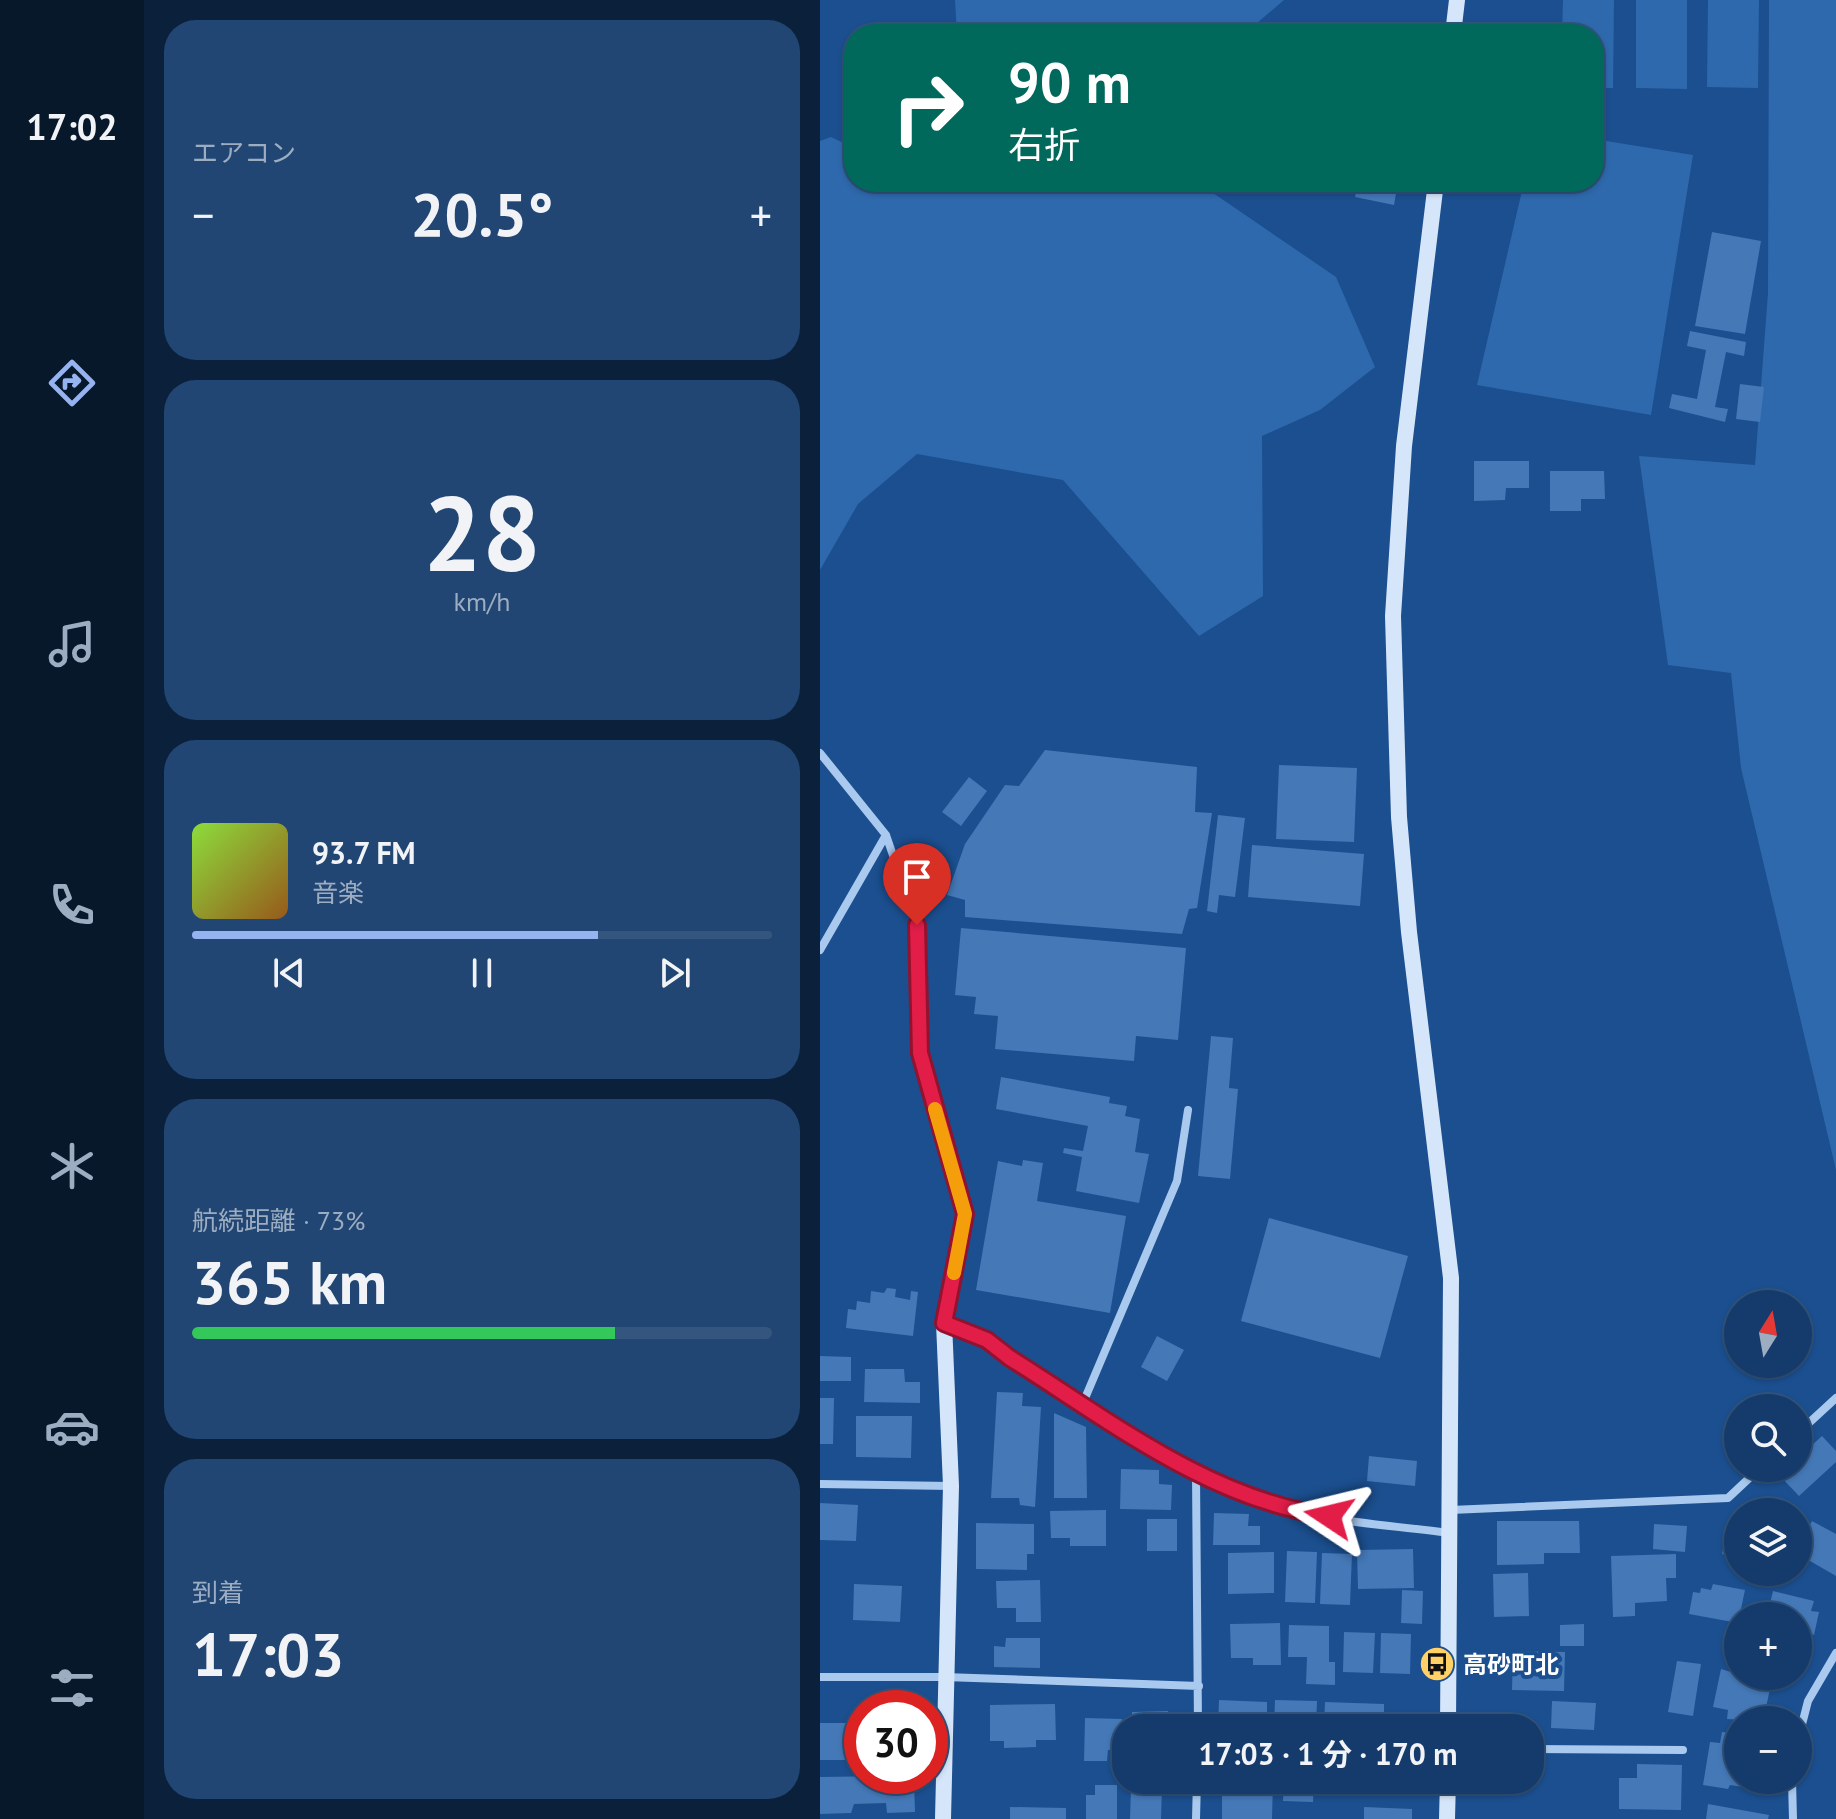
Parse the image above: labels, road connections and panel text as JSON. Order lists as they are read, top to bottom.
{
  "places": {
    "bus stop": ["高砂町北"]
  },
  "north": "top",
  "page": {
    "tabs": "17:02",
    "tile": [
      "エアコン",
      ["28", "km/h"],
      ["航続距離 · 73%", "365 km"],
      ["到着", "17:03"]
    ],
    "turn": ["90 m", "右折"],
    "heat": ["−", "20.5°", "+"],
    "song": ["93.7 FM", "音楽"],
    "map_buttons": ["+", "−"],
    "limit": "30",
    "trip": "17:03 · 1 分 · 170 m"
  }
}
